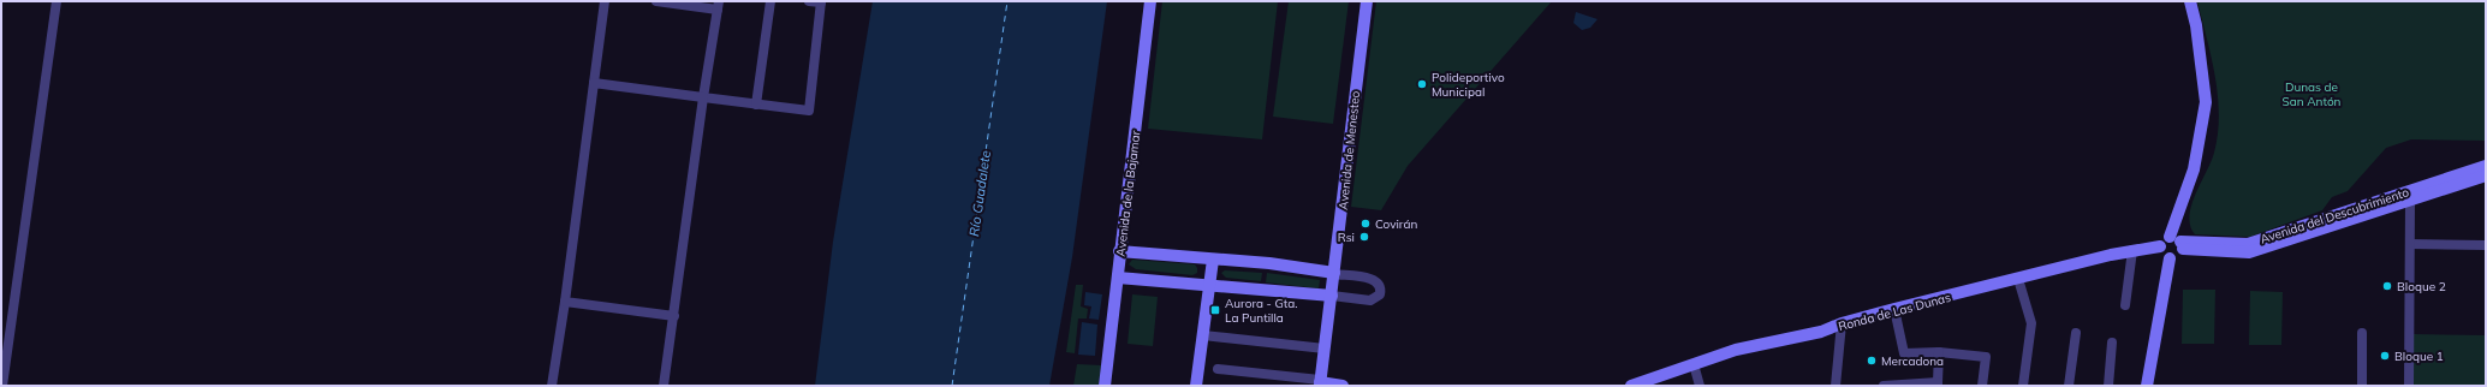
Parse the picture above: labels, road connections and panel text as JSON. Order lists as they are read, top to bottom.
{
  "streets": {
    "street": [
      "Avenida de Menesteo",
      "Avenida de la Bajamar",
      "Avenida del Descubrimiento",
      "Ronda de Las Dunas"
    ]
  },
  "crossings": [
    ["Avenida del Descubrimiento", "Ronda de Las Dunas"]
  ],
  "water": ["Río Guadalete"],
  "parks": ["Dunas de San Antón"],
  "places": {
    "other": [
      "Polideportivo Municipal",
      "Covirán",
      "Rsi",
      "Bloque 2",
      "Bloque 1",
      "Mercadona"
    ],
    "transit": ["Aurora - Gta. La Puntilla"]
  }
}
